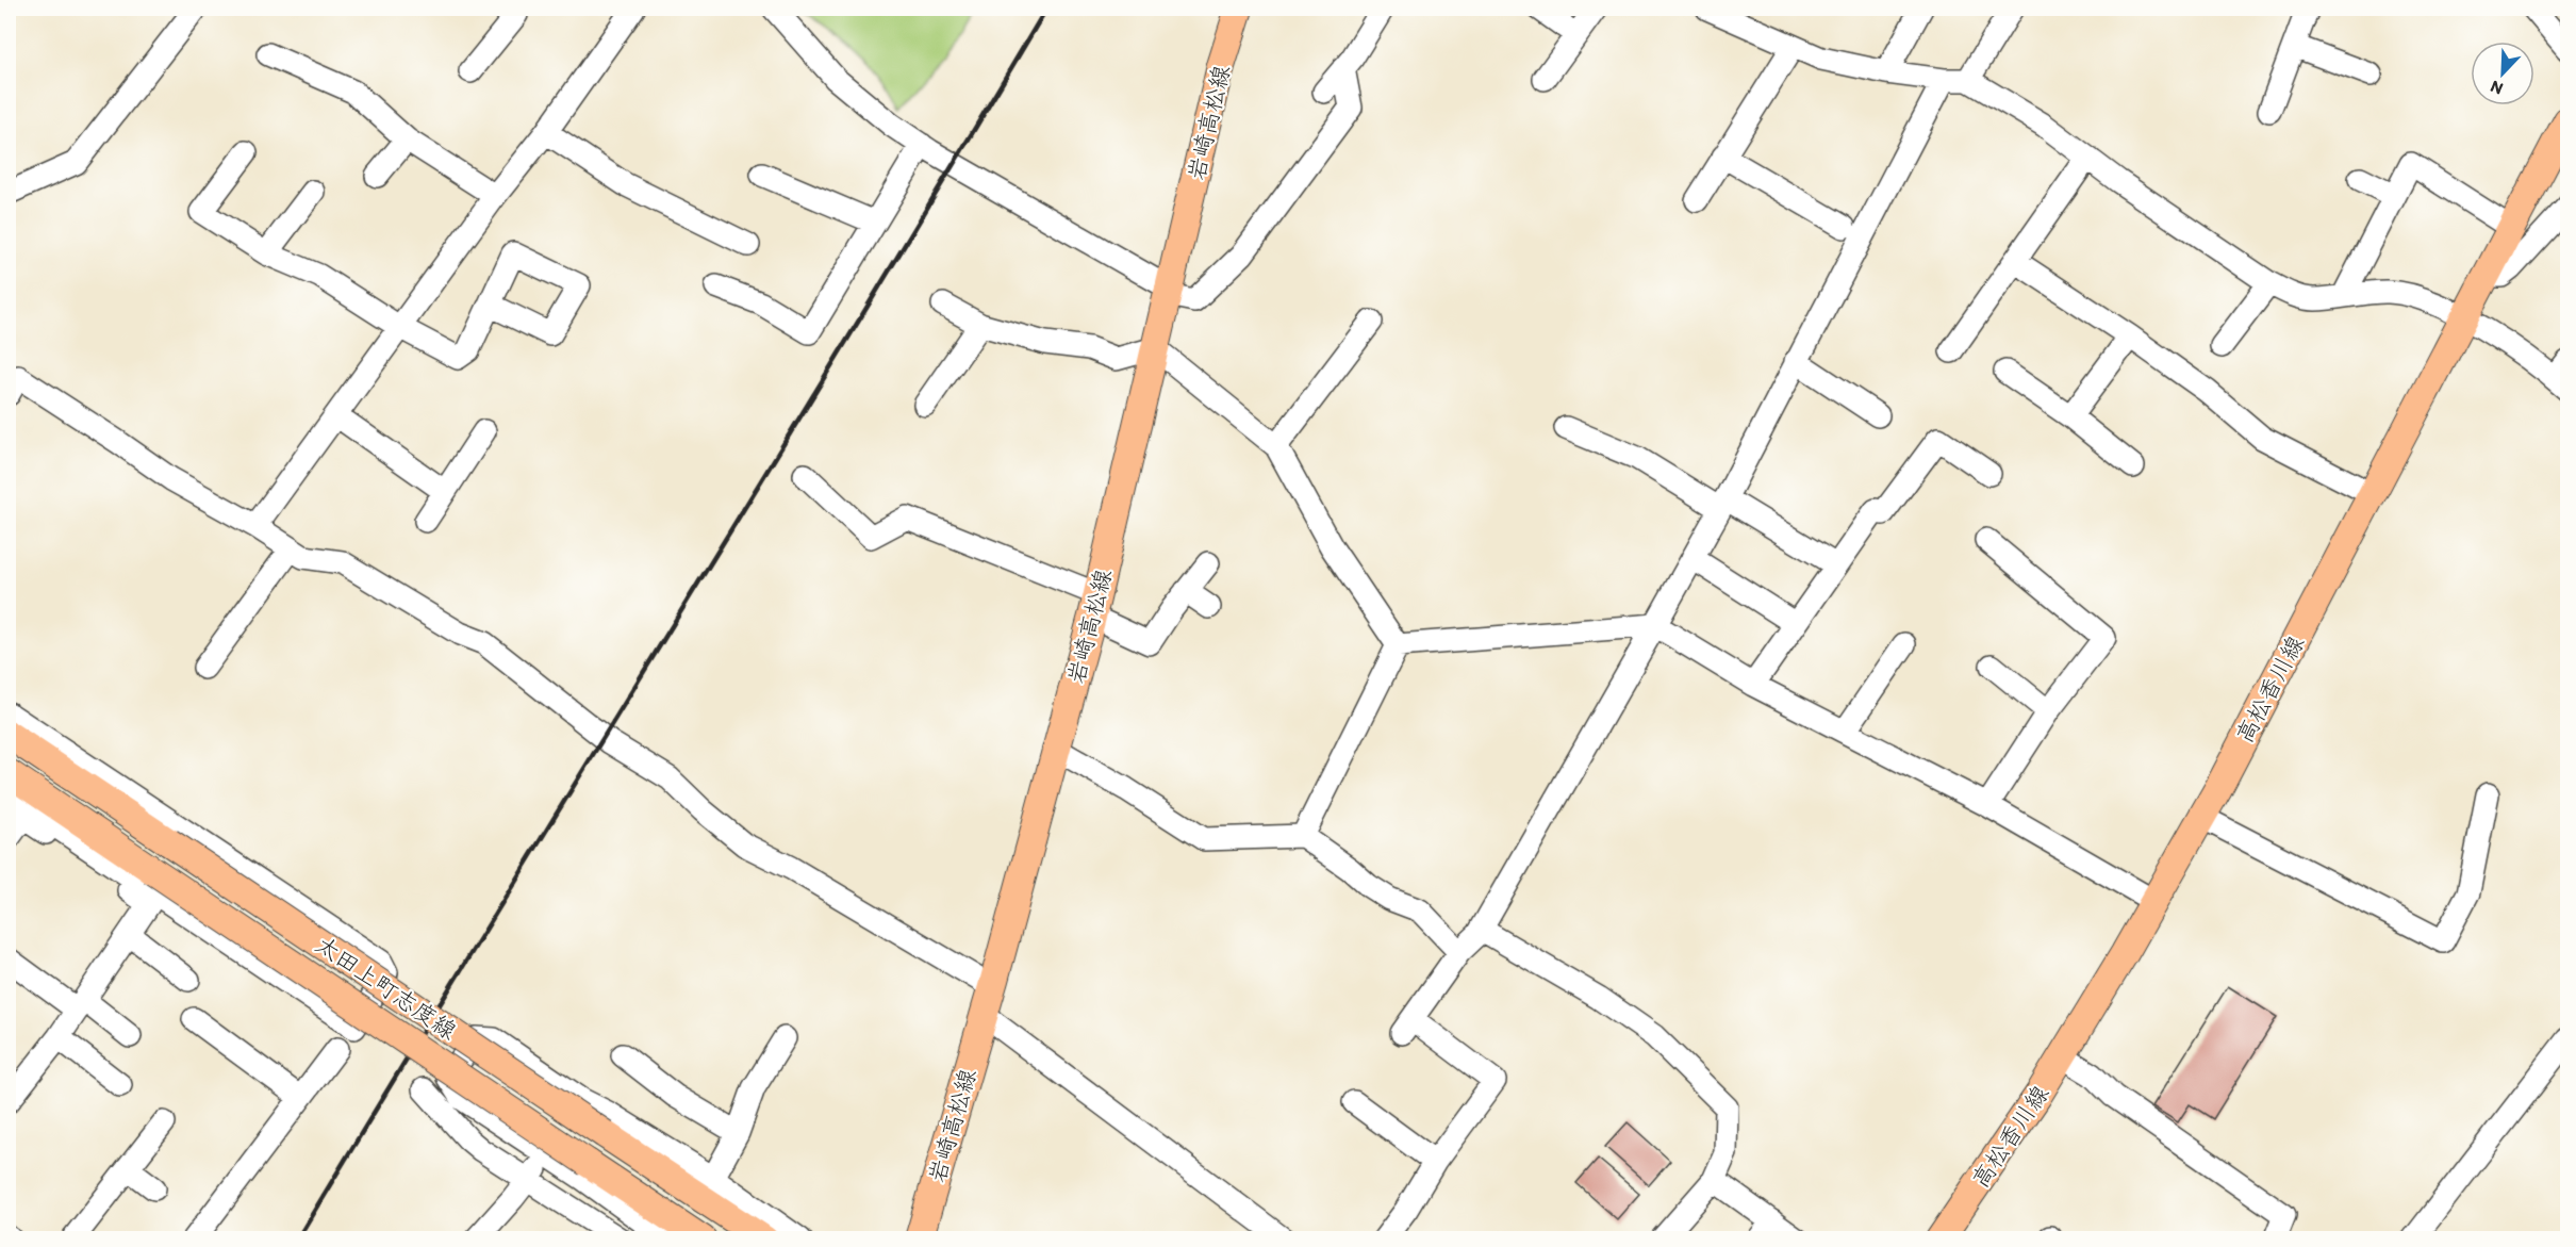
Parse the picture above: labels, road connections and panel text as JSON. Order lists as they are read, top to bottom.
{
  "streets": {
    "main road": ["岩崎高松線", "高松香川線", "太田上町志度線"]
  },
  "north": "bottom left"
}
